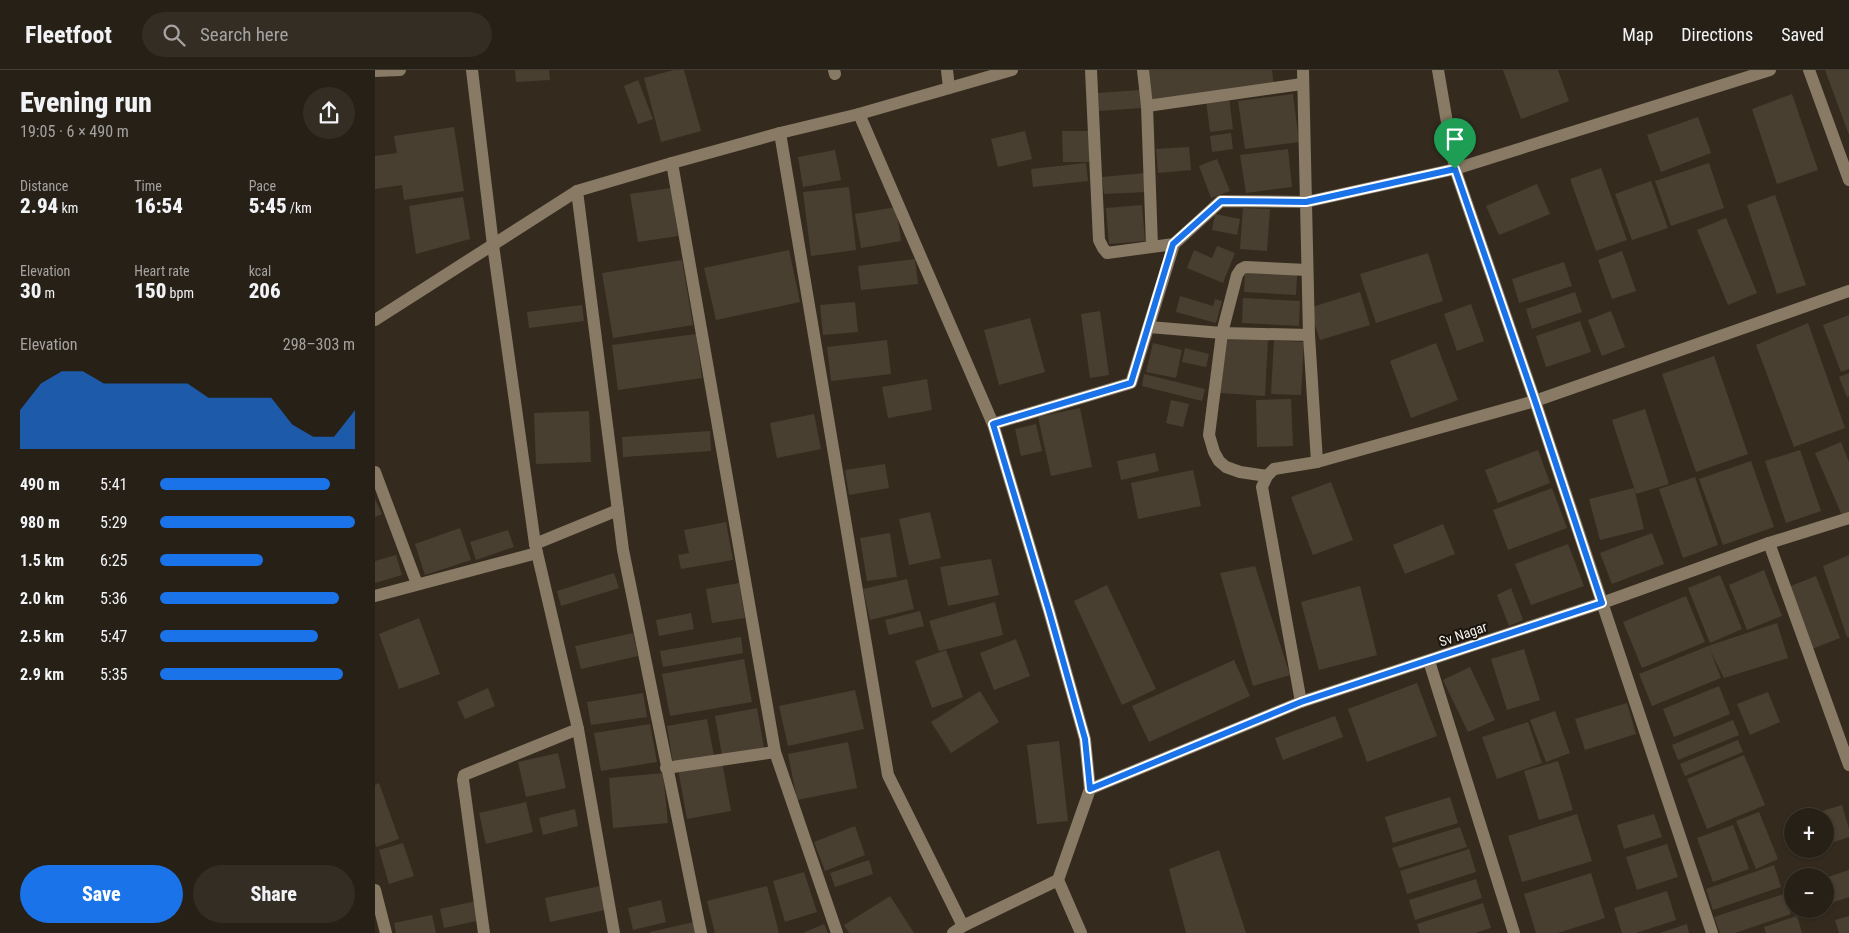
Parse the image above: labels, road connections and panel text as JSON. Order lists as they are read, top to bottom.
{
  "streets": {
    "street": ["Sv Nagar"]
  },
  "page": {
    "header": "Fleetfoot",
    "search": "Search here",
    "nav": ["Map", "Directions", "Saved"],
    "heading": ["Evening run", "19:05 · 6 × 490 m"],
    "stats": [
      ["Distance", "2.94 km"],
      ["Time", "16:54"],
      ["Pace", "5:45 /km"],
      ["Elevation", "30 m"],
      ["Heart rate", "150 bpm"],
      ["kcal", "206"]
    ],
    "chart": ["Elevation", "298–303 m"],
    "list": [
      {
        "name": "490 m",
        "note": "5:41"
      },
      {
        "name": "980 m",
        "note": "5:29"
      },
      {
        "name": "1.5 km",
        "note": "6:25"
      },
      {
        "name": "2.0 km",
        "note": "5:36"
      },
      {
        "name": "2.5 km",
        "note": "5:47"
      },
      {
        "name": "2.9 km",
        "note": "5:35"
      }
    ],
    "map_buttons": ["+", "−"],
    "buttons": ["Save", "Share"]
  }
}
